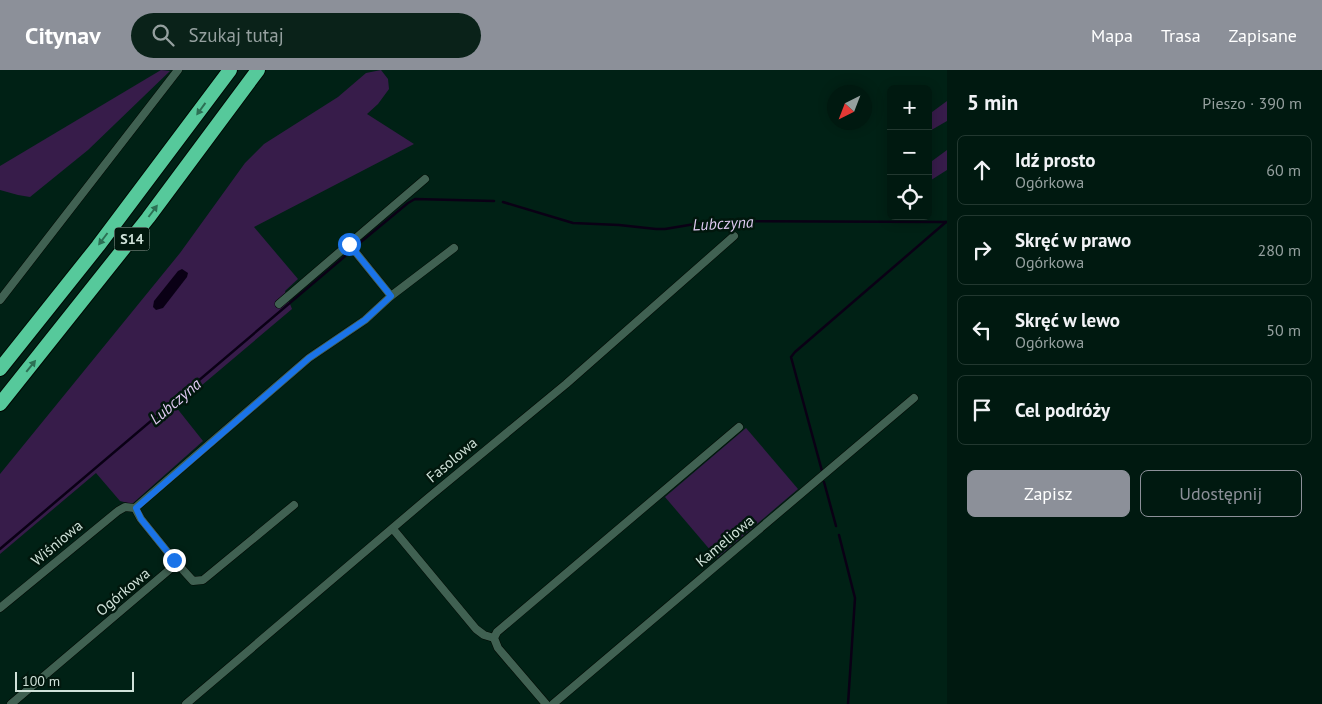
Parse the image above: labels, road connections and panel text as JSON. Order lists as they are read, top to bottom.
{
  "streets": {
    "highway": ["S14"],
    "street": [
      "Fasolowa",
      "Kameliowa",
      "Wiśniowa",
      "Ogórkowa"
    ]
  },
  "water": ["Lubczyna"],
  "scale_bar": "100 m",
  "north": "bottom left",
  "page": {
    "header": "Citynav",
    "search": "Szukaj tutaj",
    "nav": ["Mapa", "Trasa", "Zapisane"],
    "heading": ["5 min", "Pieszo · 390 m"],
    "map_buttons": ["+", "−"],
    "list": [
      ["Idź prosto", "Ogórkowa", "60 m"],
      ["Skręć w prawo", "Ogórkowa", "280 m"],
      ["Skręć w lewo", "Ogórkowa", "50 m"],
      "Cel podróży"
    ],
    "buttons": ["Zapisz", "Udostępnij"],
    "scale": "100 m"
  }
}
